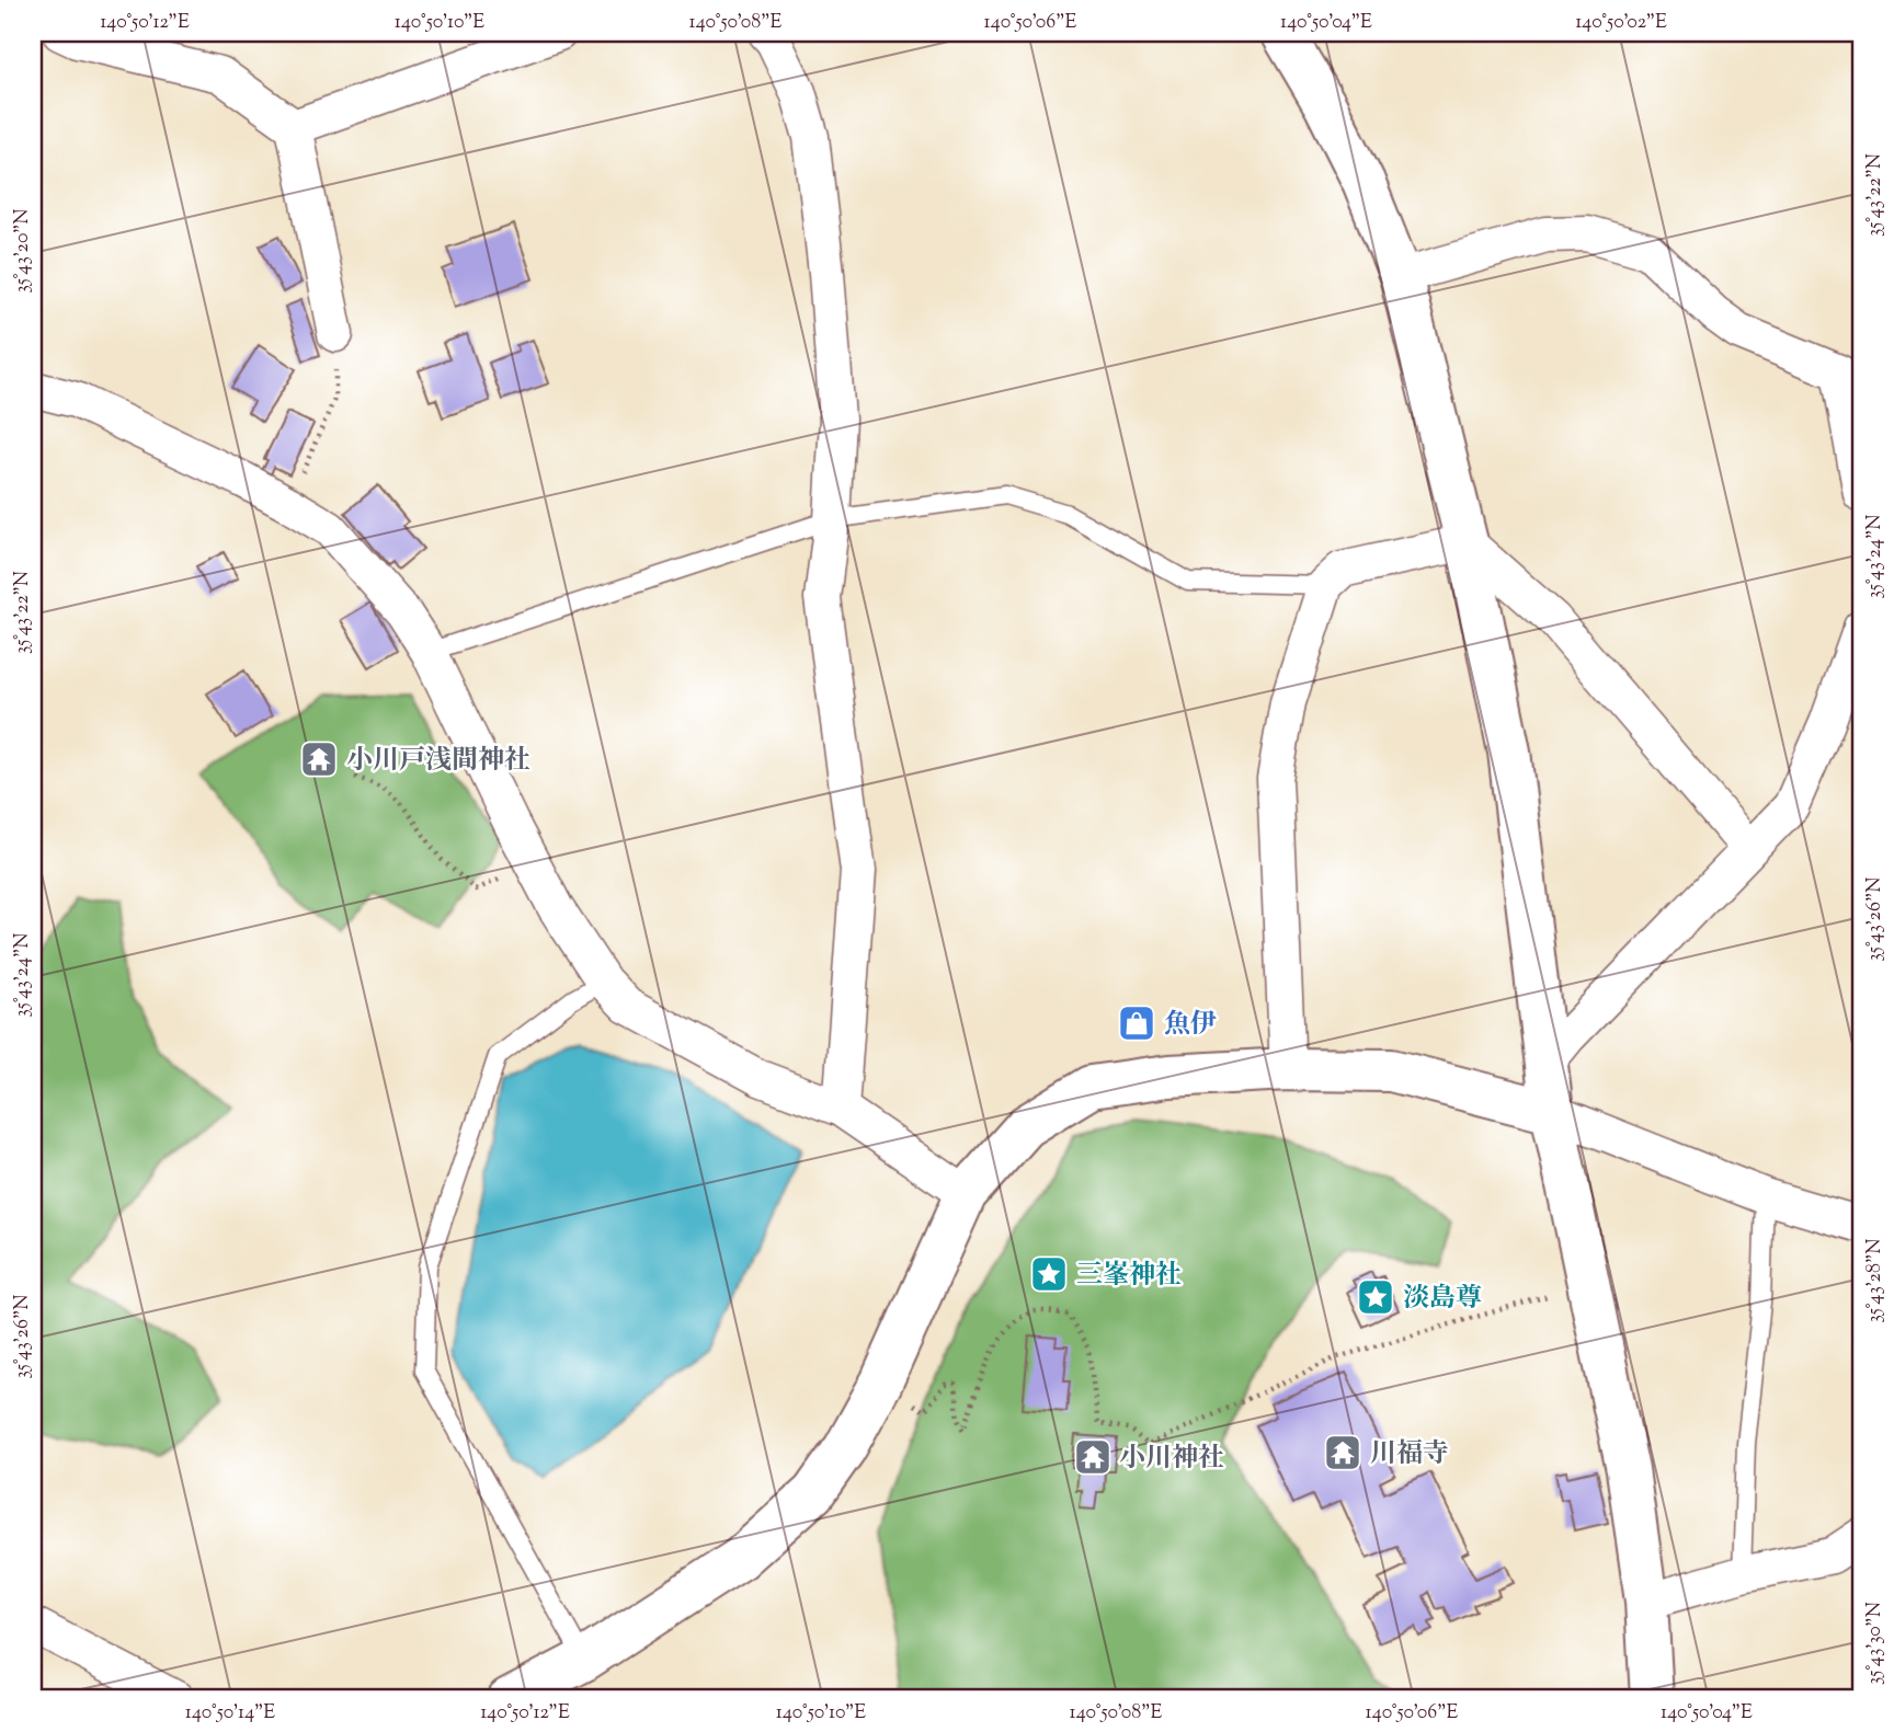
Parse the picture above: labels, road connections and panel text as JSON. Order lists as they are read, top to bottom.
{
  "places": {
    "temple": ["小川戸浅間神社", "川福寺", "小川神社"],
    "shop": ["魚伊"],
    "place": ["三峯神社", "淡島尊"]
  },
  "coordinates": [
    "140°50'12\"E",
    "140°50'10\"E",
    "140°50'08\"E",
    "140°50'06\"E",
    "140°50'04\"E",
    "140°50'02\"E",
    "35°43'22\"N",
    "35°43'20\"N",
    "35°43'24\"N",
    "35°43'26\"N",
    "35°43'28\"N",
    "35°43'30\"N",
    "140°50'14\"E"
  ]
}
